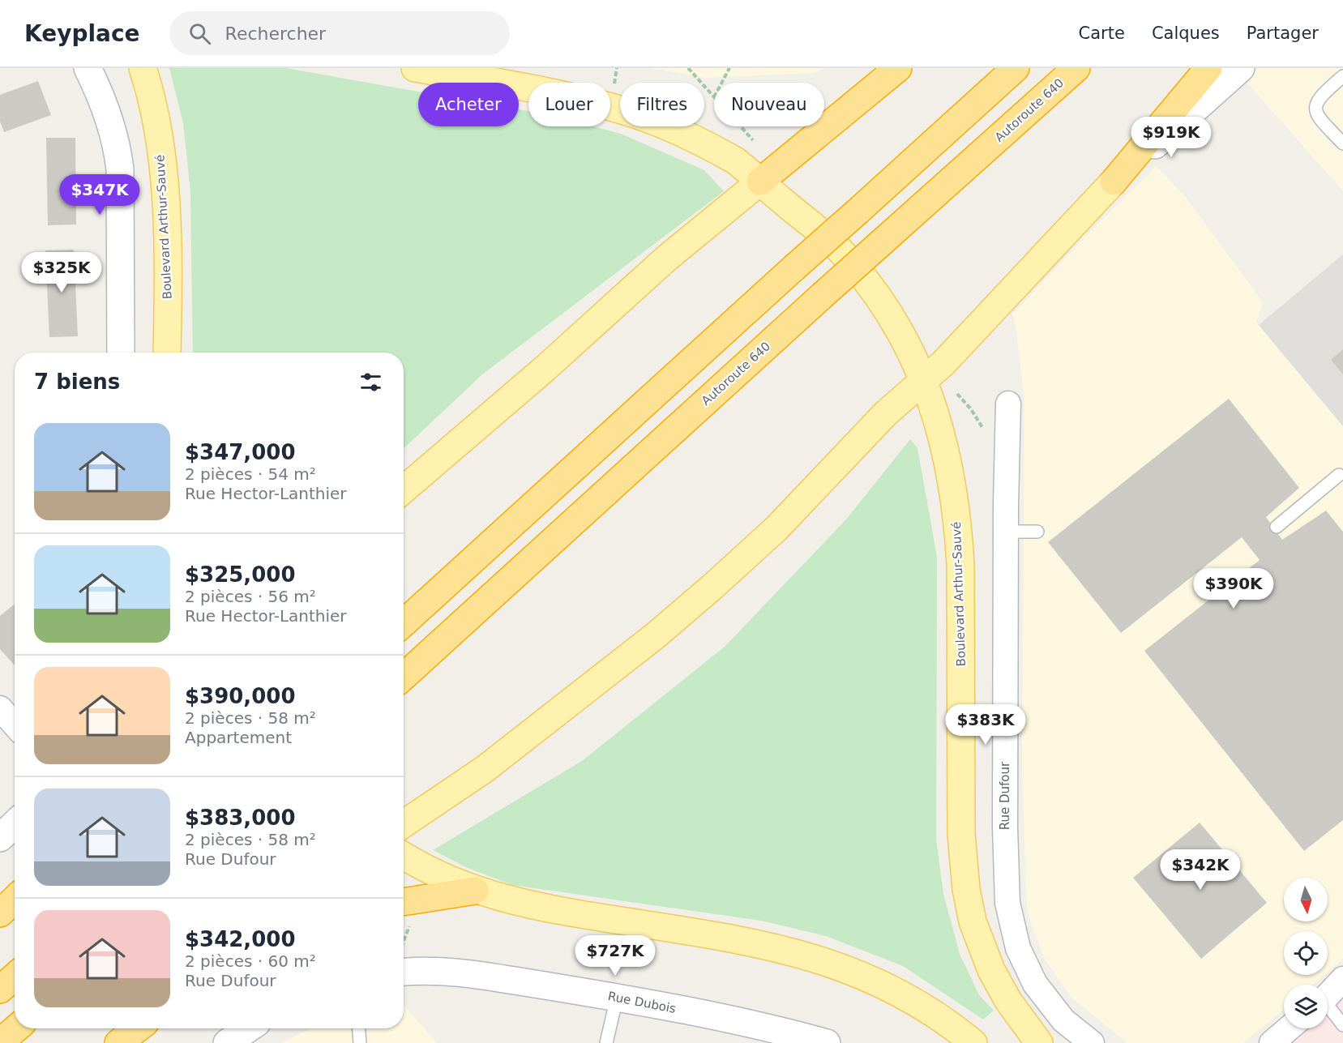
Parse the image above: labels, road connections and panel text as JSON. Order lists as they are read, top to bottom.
{
  "streets": {
    "highway": ["Autoroute 640"],
    "main road": ["Boulevard Arthur-Sauvé"],
    "street": ["Rue Dufour", "Rue Dubois"]
  },
  "north": "bottom",
  "page": {
    "header": "Keyplace",
    "search": "Rechercher",
    "nav": ["Carte", "Calques", "Partager"],
    "chip": [
      "Acheter",
      "Louer",
      "Filtres",
      "Nouveau"
    ],
    "price": [
      "$919K",
      "$347K",
      "$325K",
      "$390K",
      "$383K",
      "$342K",
      "$727K"
    ],
    "heading": "7 biens",
    "list": [
      {
        "name": "$347,000",
        "note": "2 pièces · 54 m² · Rue Hector-Lanthier"
      },
      {
        "name": "$325,000",
        "note": "2 pièces · 56 m² · Rue Hector-Lanthier"
      },
      {
        "name": "$390,000",
        "note": "2 pièces · 58 m² · Appartement"
      },
      {
        "name": "$383,000",
        "note": "2 pièces · 58 m² · Rue Dufour"
      },
      {
        "name": "$342,000",
        "note": "2 pièces · 60 m² · Rue Dufour"
      }
    ]
  }
}
